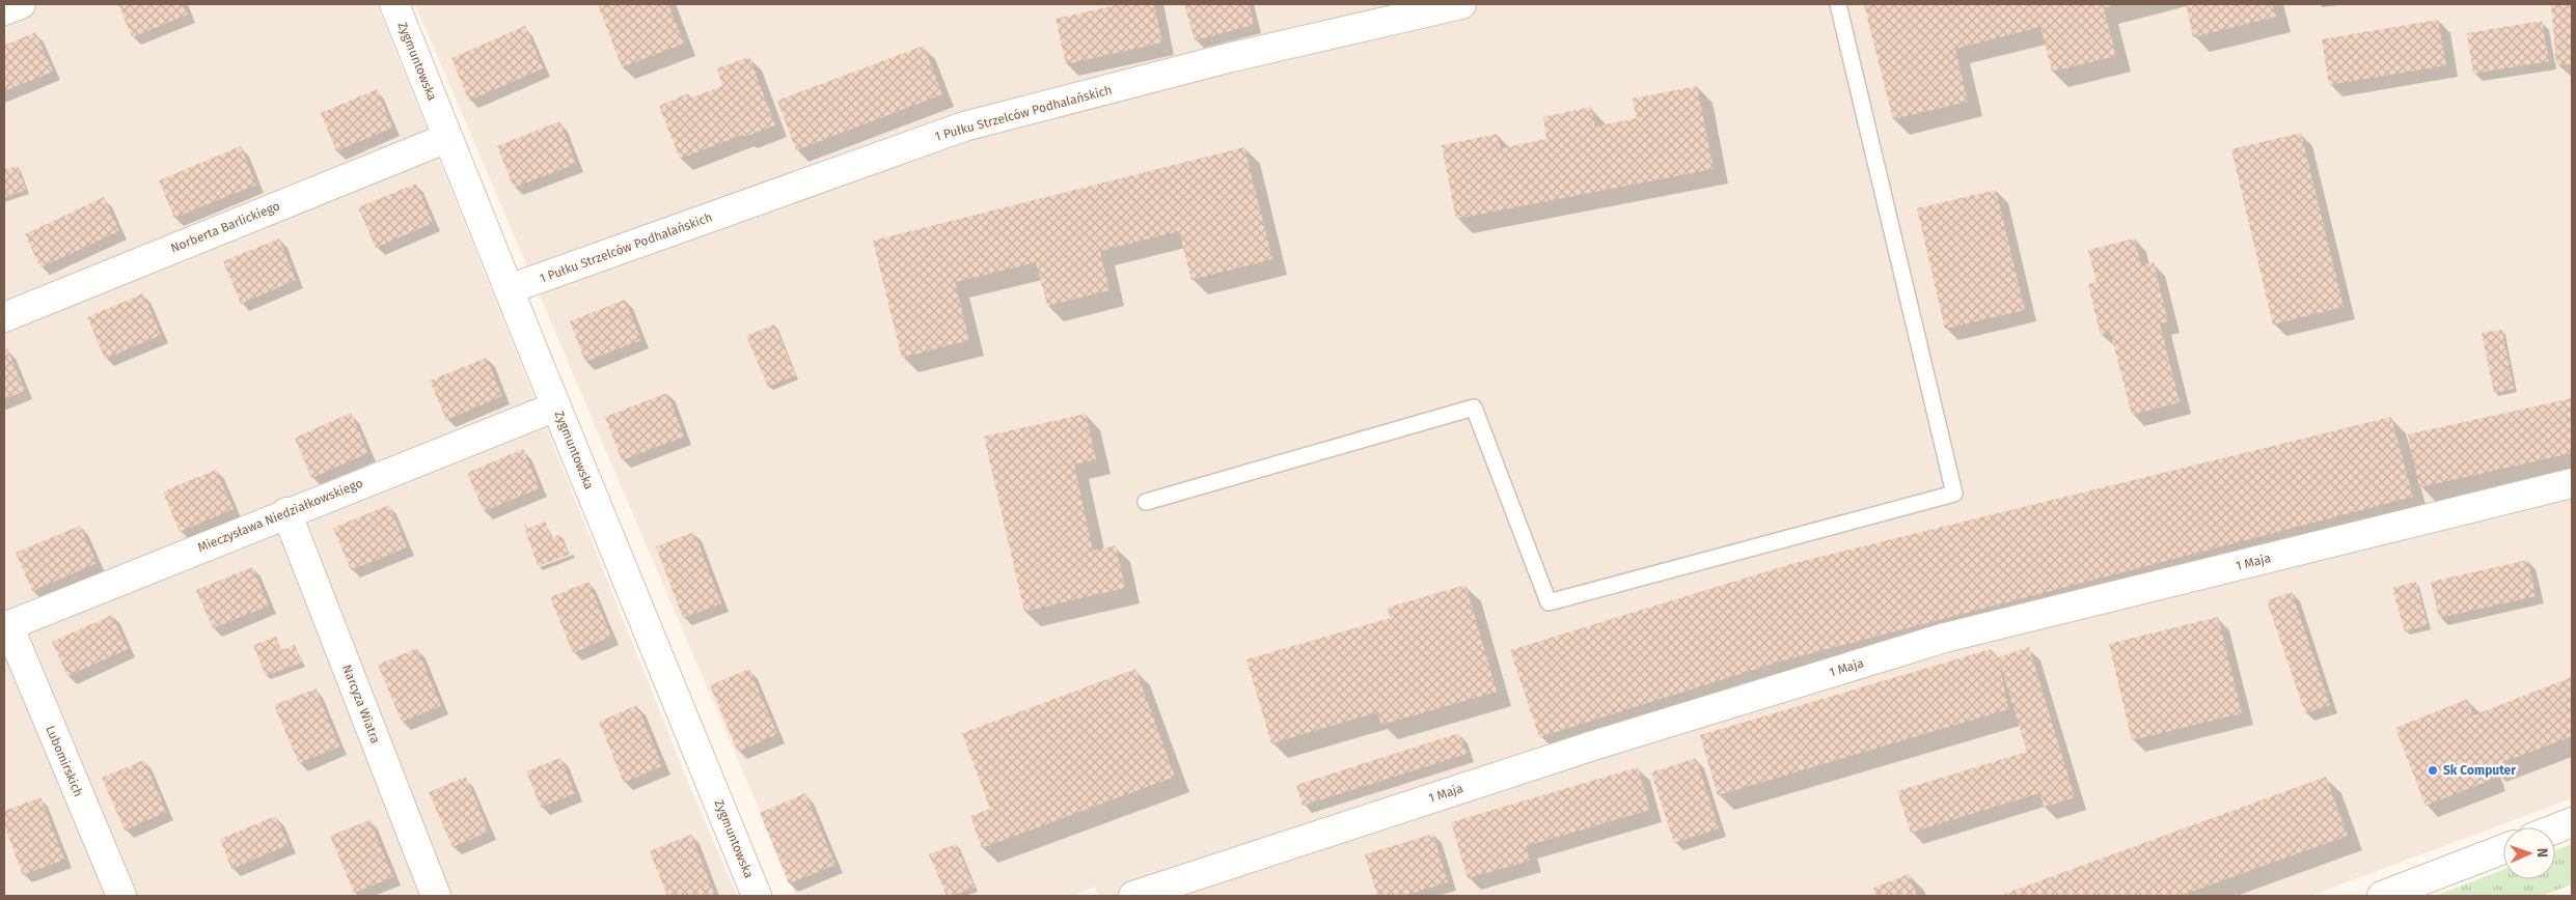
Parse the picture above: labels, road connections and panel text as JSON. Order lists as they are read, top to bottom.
{
  "streets": {
    "street": [
      "Zygmuntowska",
      "1 Pułku Strzelców Podhalańskich",
      "Norberta Barlickiego",
      "Mieczysława Niedziałkowskiego",
      "1 Maja",
      "Narcyza Wiatra",
      "Lubomirskich"
    ]
  },
  "crossings": [
    ["Zygmuntowska", "1 Pułku Strzelców Podhalańskich"],
    ["Zygmuntowska", "Norberta Barlickiego"],
    ["Zygmuntowska", "Mieczysława Niedziałkowskiego"],
    ["Mieczysława Niedziałkowskiego", "Narcyza Wiatra"],
    ["Mieczysława Niedziałkowskiego", "Lubomirskich"]
  ],
  "places": ["Sk Computer"],
  "north": "right"
}
